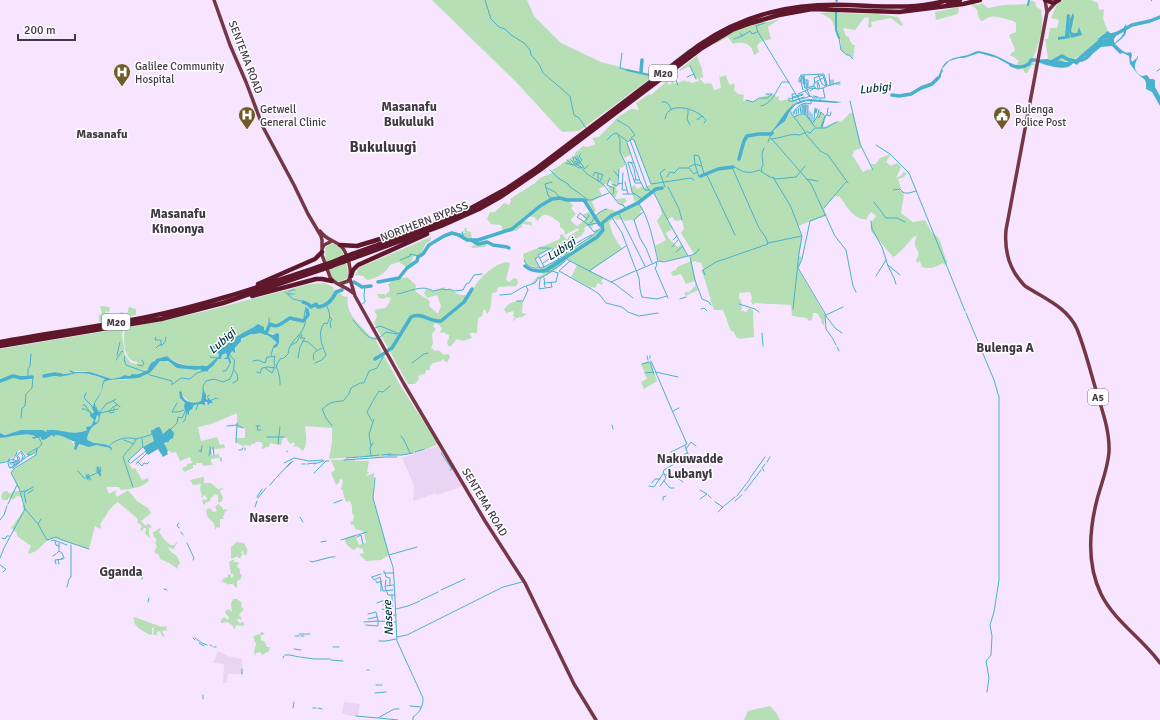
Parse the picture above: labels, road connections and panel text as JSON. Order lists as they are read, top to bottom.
{
  "streets": {
    "highway": ["M20", "NORTHERN BYPASS", "A5"],
    "main road": ["SENTEMA ROAD"]
  },
  "districts": [
    "Masanafu Bukuluki",
    "Masanafu",
    "Bukuluugi",
    "Masanafu Kinoonya",
    "Bulenga A",
    "Nakuwadde Lubanyi",
    "Nasere",
    "Gganda"
  ],
  "water": ["Lubigi", "Nasere"],
  "places": {
    "hospital": ["Galilee Community Hospital", "Getwell General Clinic"],
    "public building": ["Bulenga Police Post"]
  },
  "scale_bar": "200 m"
}
